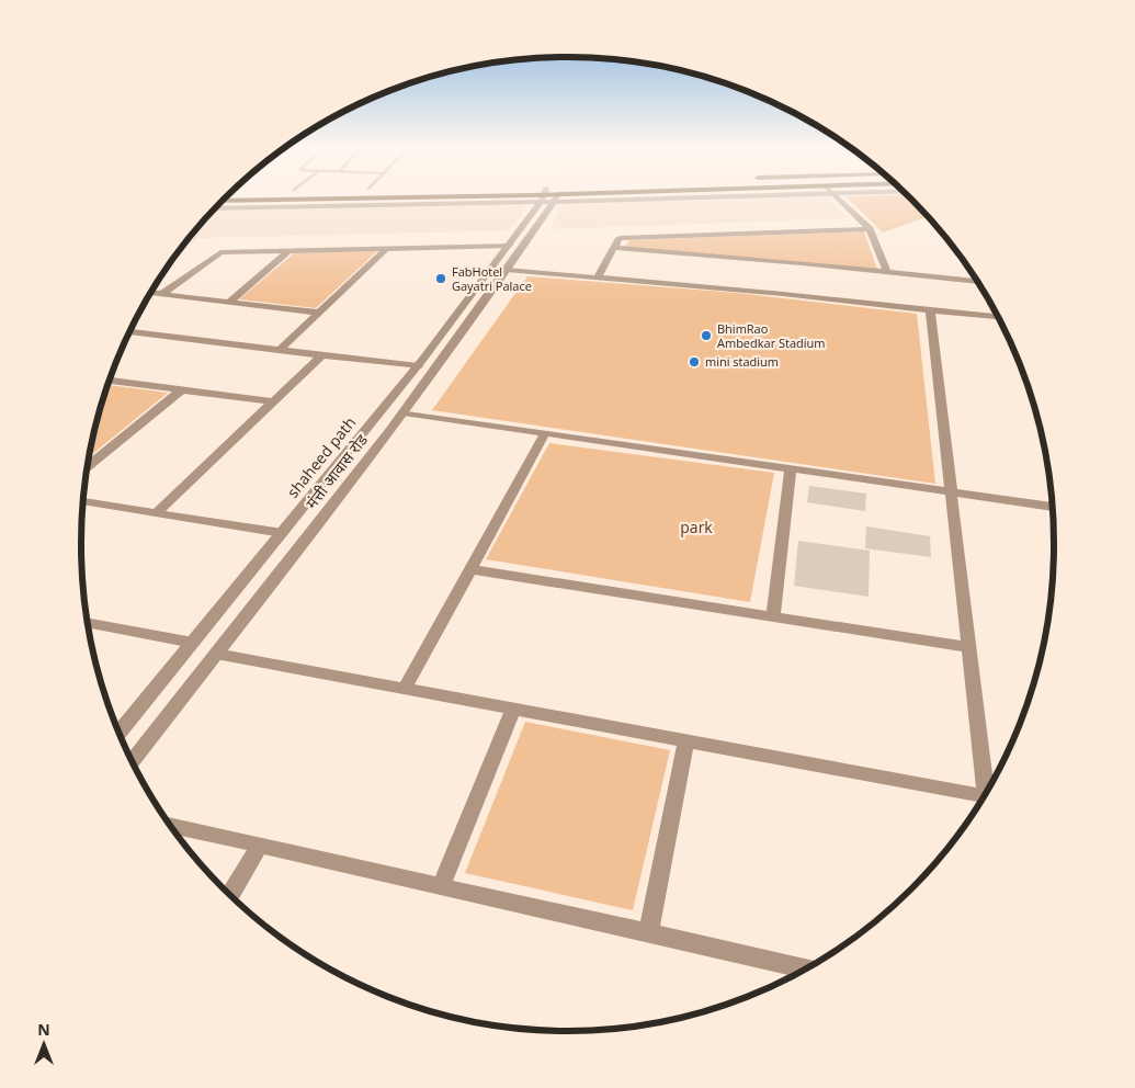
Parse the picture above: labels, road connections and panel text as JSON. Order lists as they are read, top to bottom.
{
  "streets": {
    "street": ["shaheed path", "मंत्ती आवास रोड"]
  },
  "parks": ["park"],
  "places": ["FabHotel Gayatri Palace", "BhimRao Ambedkar Stadium", "mini stadium"],
  "north": "top"
}
